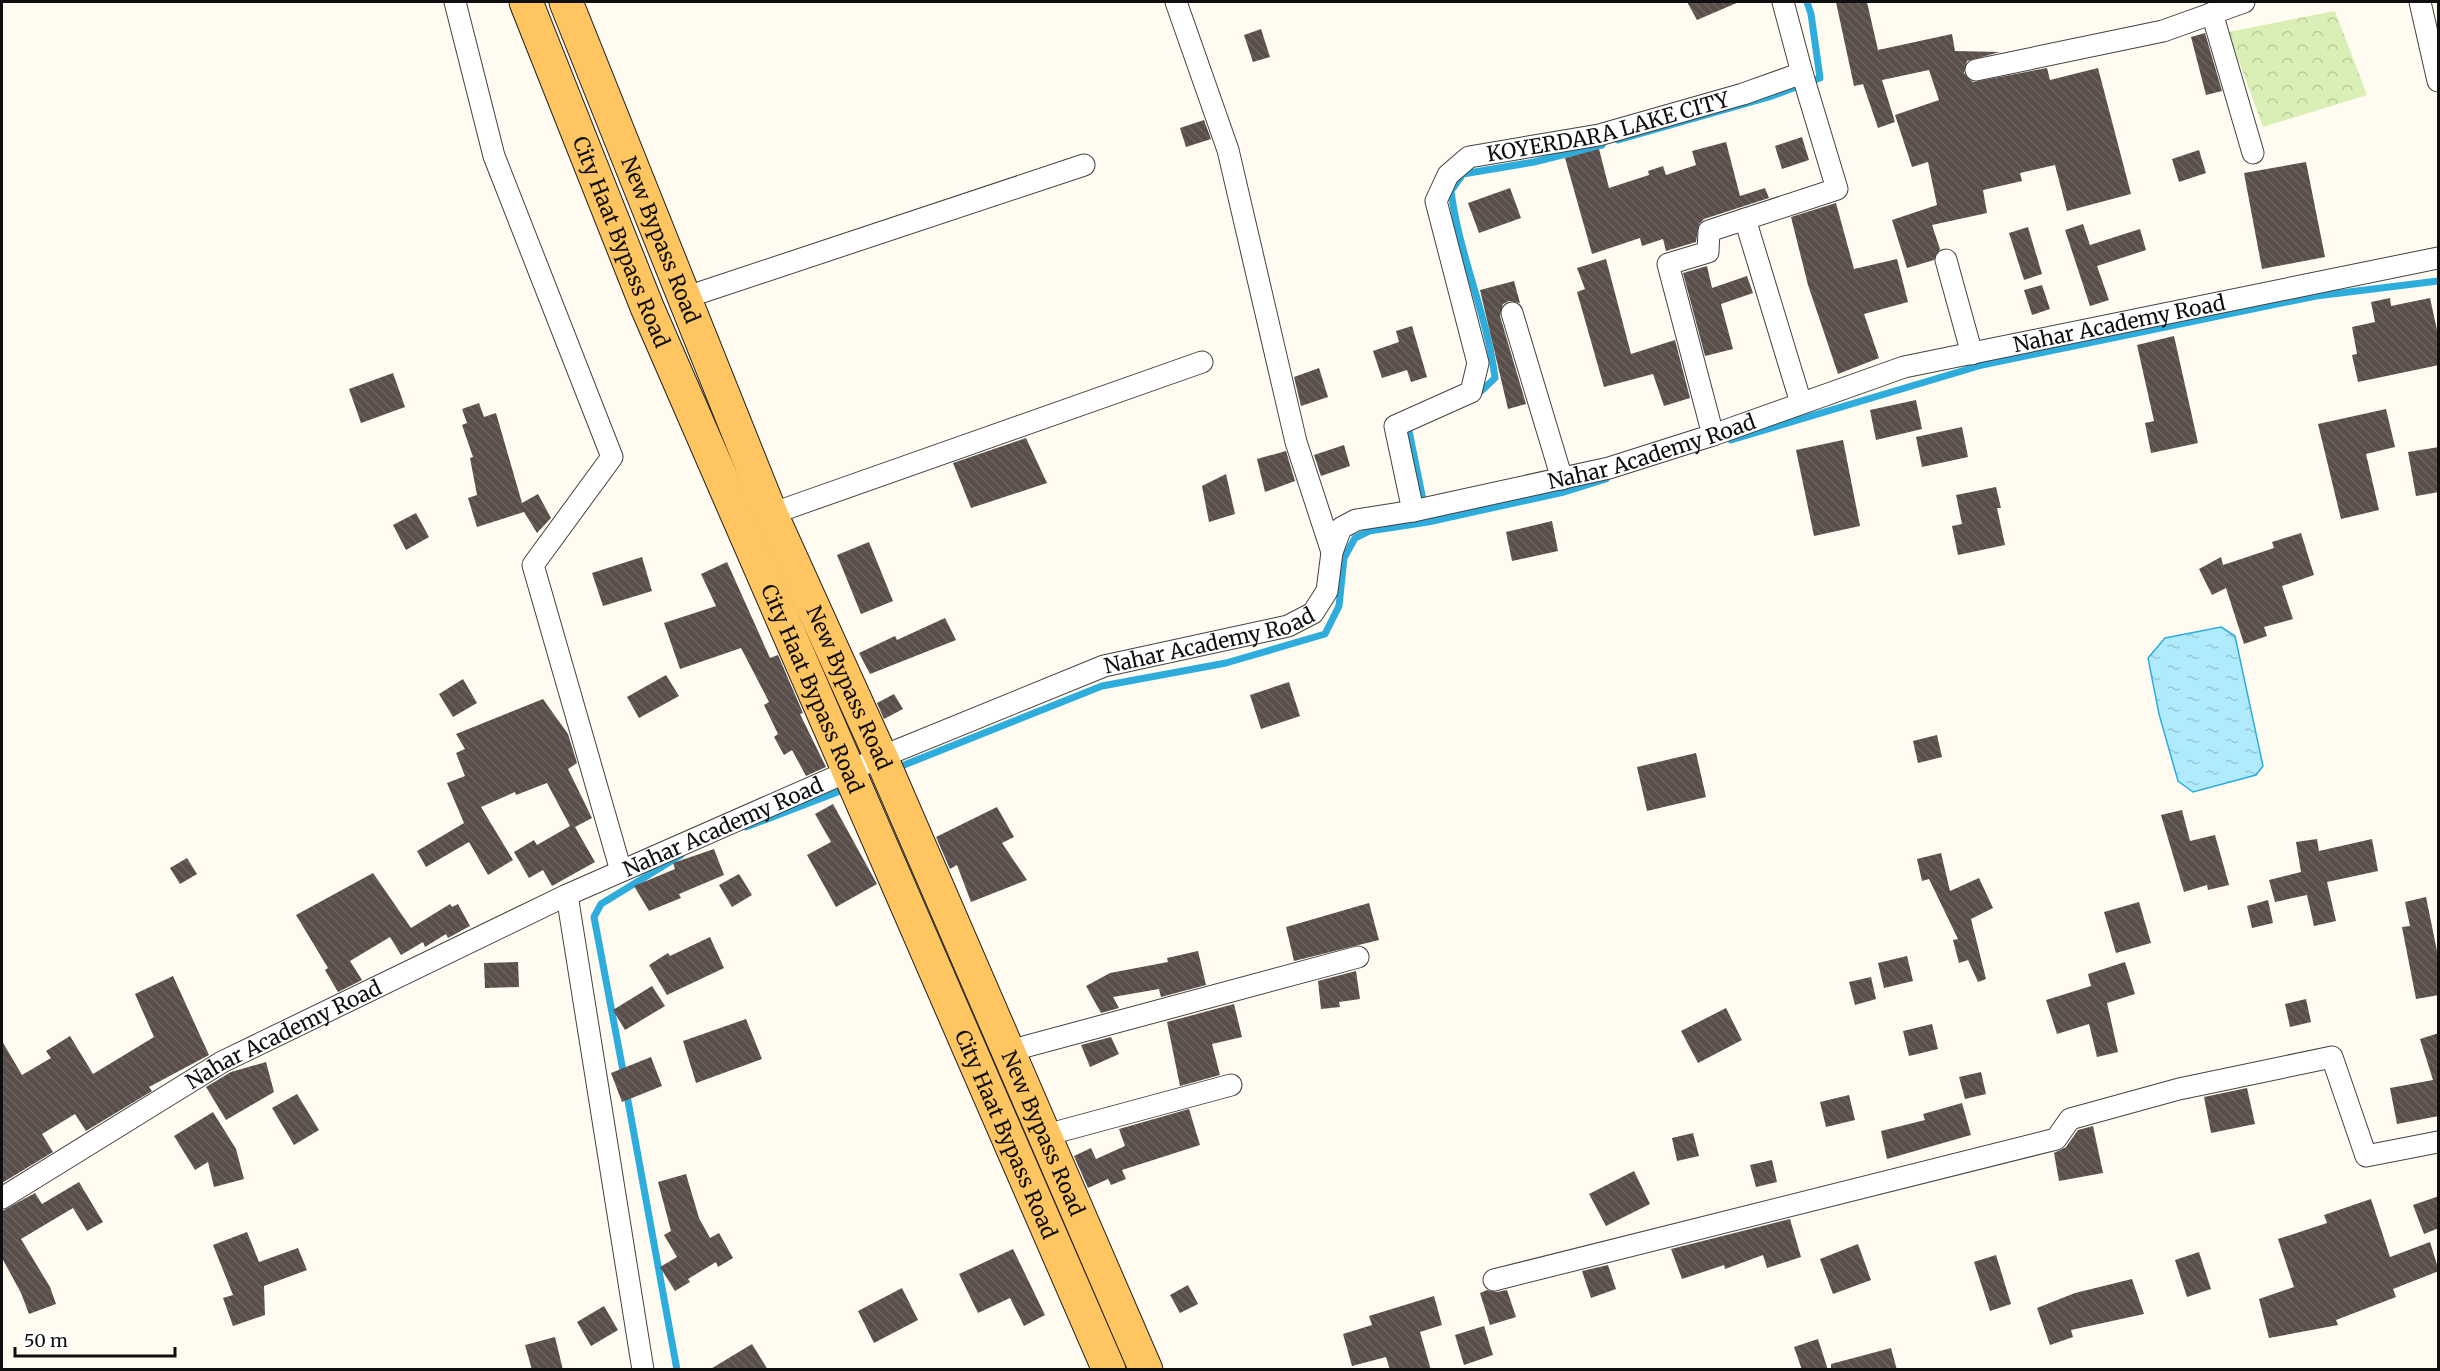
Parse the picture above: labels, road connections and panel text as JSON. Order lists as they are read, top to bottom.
{
  "streets": {
    "main road": ["City Haat Bypass Road", "New Bypass Road"],
    "street": ["KOYERDARA LAKE CITY", "Nahar Academy Road"]
  },
  "crossings": [
    ["KOYERDARA LAKE CITY", "Nahar Academy Road"],
    ["City Haat Bypass Road", "Nahar Academy Road"],
    ["New Bypass Road", "Nahar Academy Road"]
  ],
  "scale_bar": "50 m"
}
